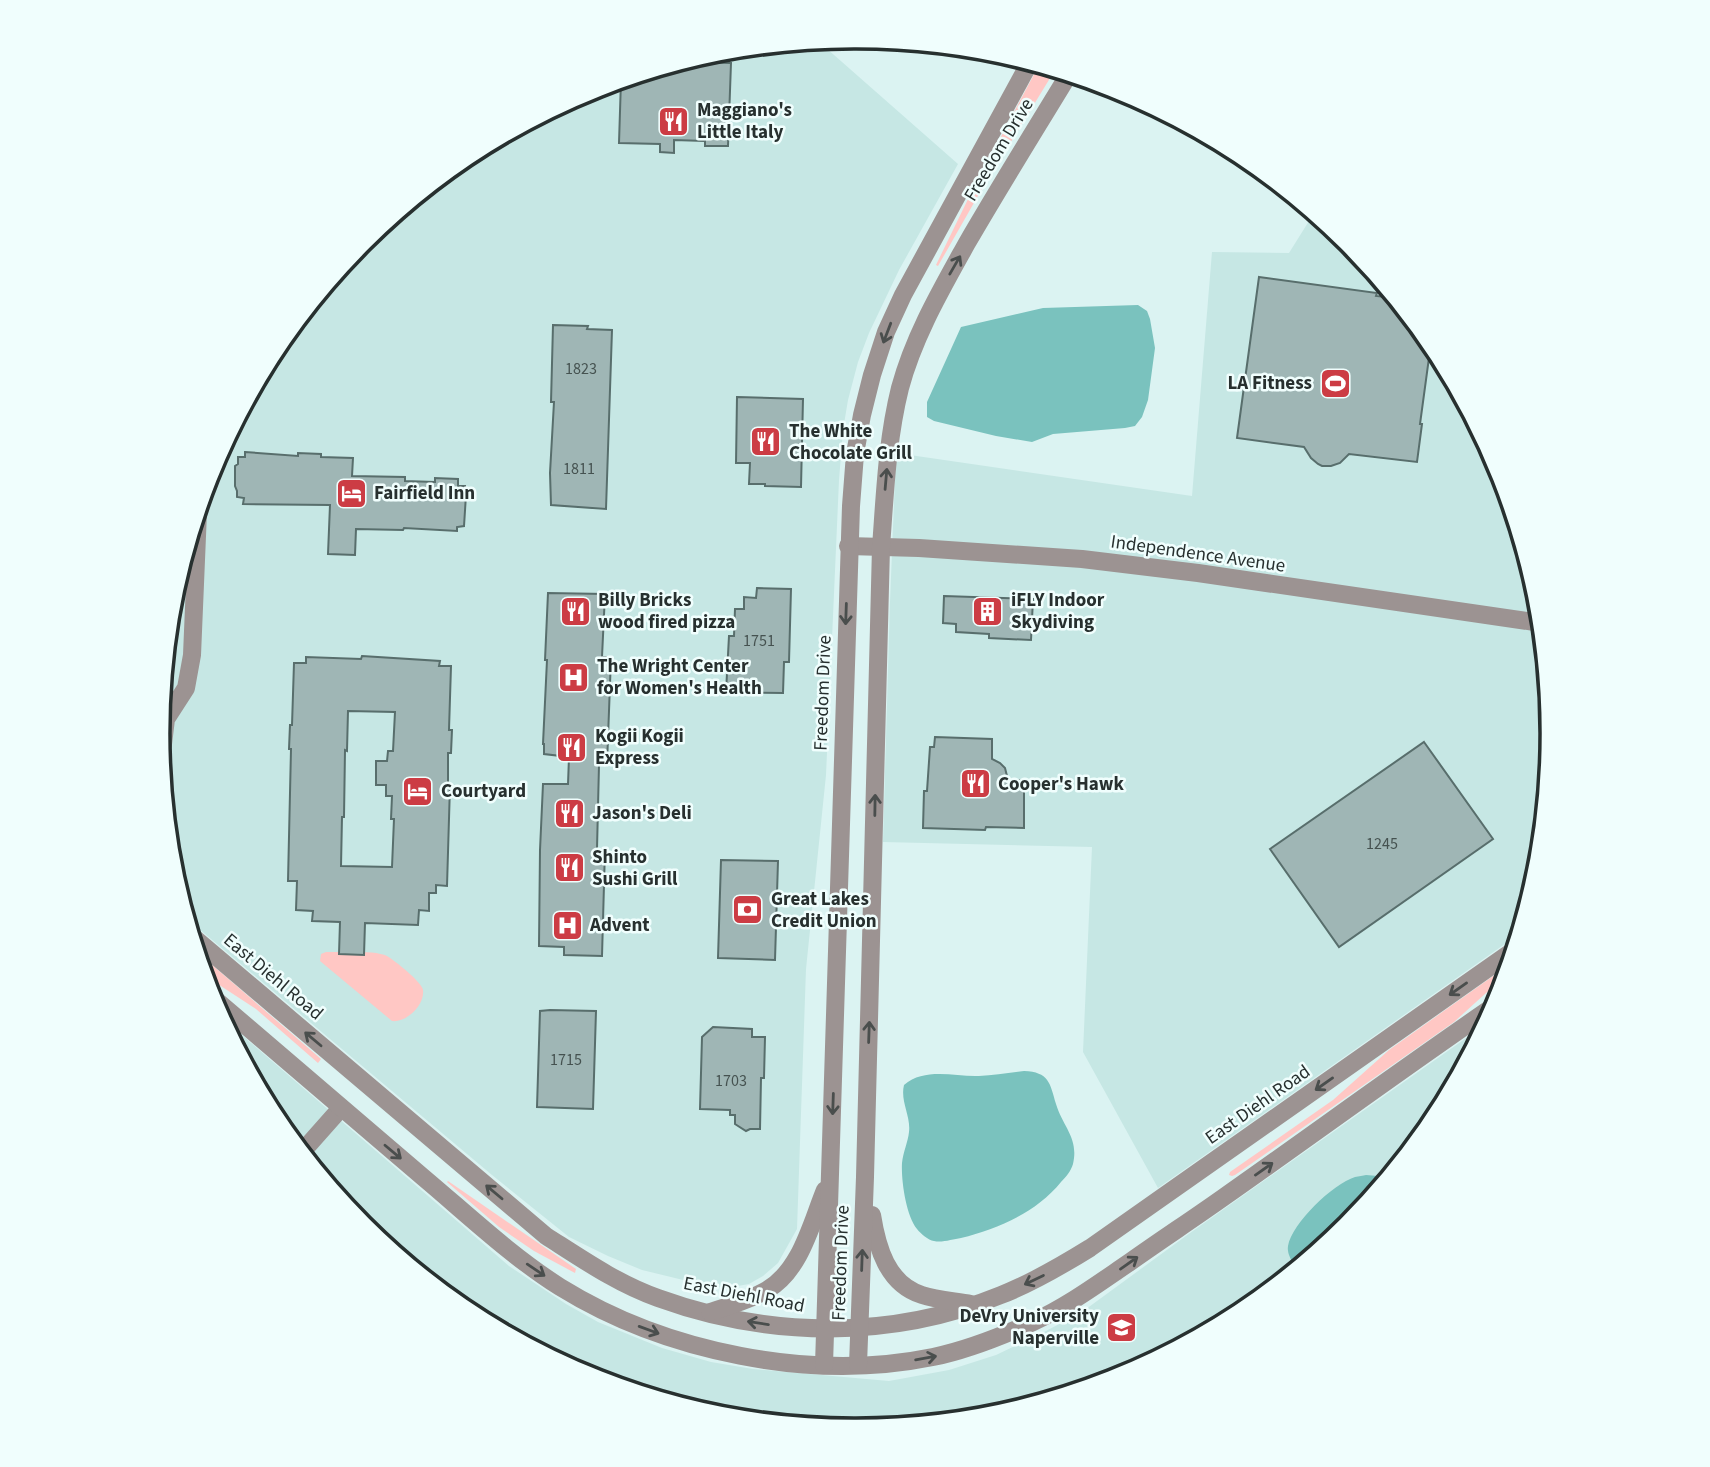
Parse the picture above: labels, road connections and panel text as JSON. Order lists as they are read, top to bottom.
{
  "streets": {
    "street": ["Freedom Drive", "Independence Avenue", "East Diehl Road"]
  },
  "crossings": [
    ["Freedom Drive", "Independence Avenue"],
    ["Freedom Drive", "East Diehl Road"]
  ],
  "one_way": ["East Diehl Road"],
  "places": {
    "restaurant": [
      "Maggiano's Little Italy",
      "The White Chocolate Grill",
      "Billy Bricks wood fired pizza",
      "Kogii Kogii Express",
      "Cooper's Hawk",
      "Jason's Deli",
      "Shinto Sushi Grill"
    ],
    "sports": ["LA Fitness"],
    "hotel": ["Fairfield Inn", "Courtyard"],
    "building": ["iFLY Indoor Skydiving"],
    "hospital": ["The Wright Center for Women's Health", "Advent"],
    "bank": ["Great Lakes Credit Union"],
    "school or university": ["DeVry University Naperville"]
  },
  "house_numbers": [
    "1823",
    "1811",
    "1751",
    "1245",
    "1715",
    "1703"
  ]
}
